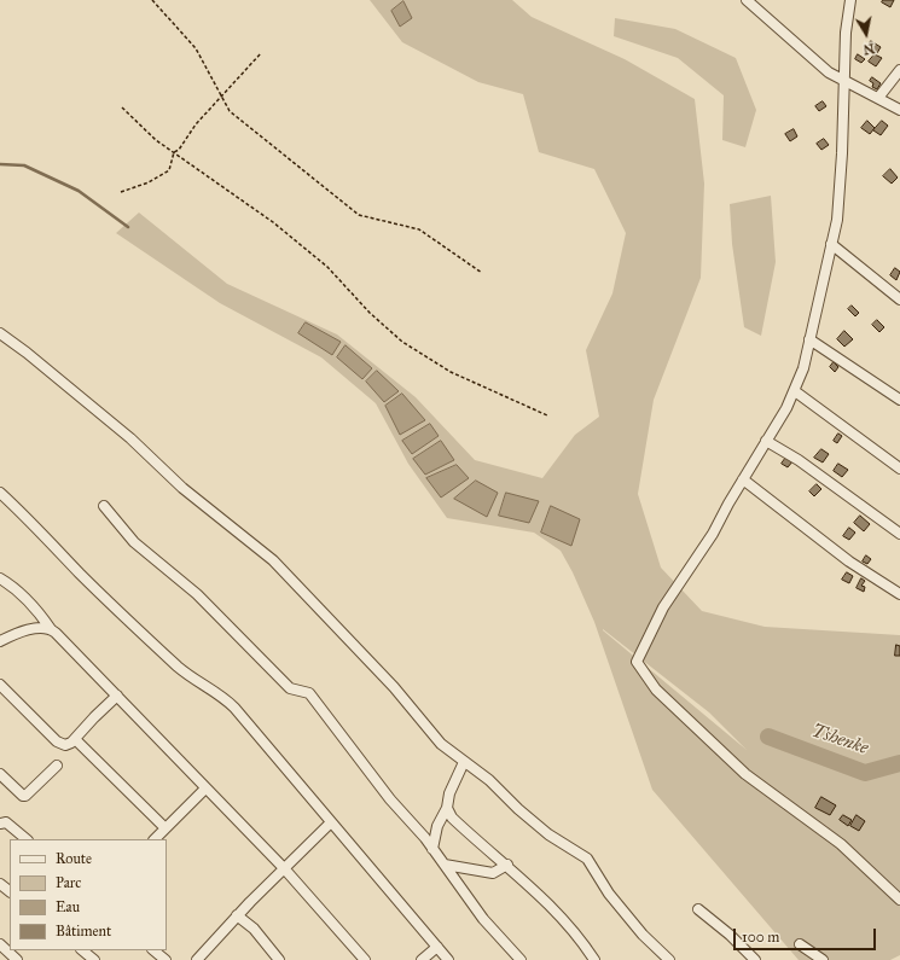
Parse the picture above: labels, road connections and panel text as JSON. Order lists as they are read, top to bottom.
{
  "water": ["Tshenke"],
  "legend": [
    "Route",
    "Parc",
    "Eau",
    "Bâtiment"
  ],
  "scale_bar": "100 m",
  "north": "bottom"
}
